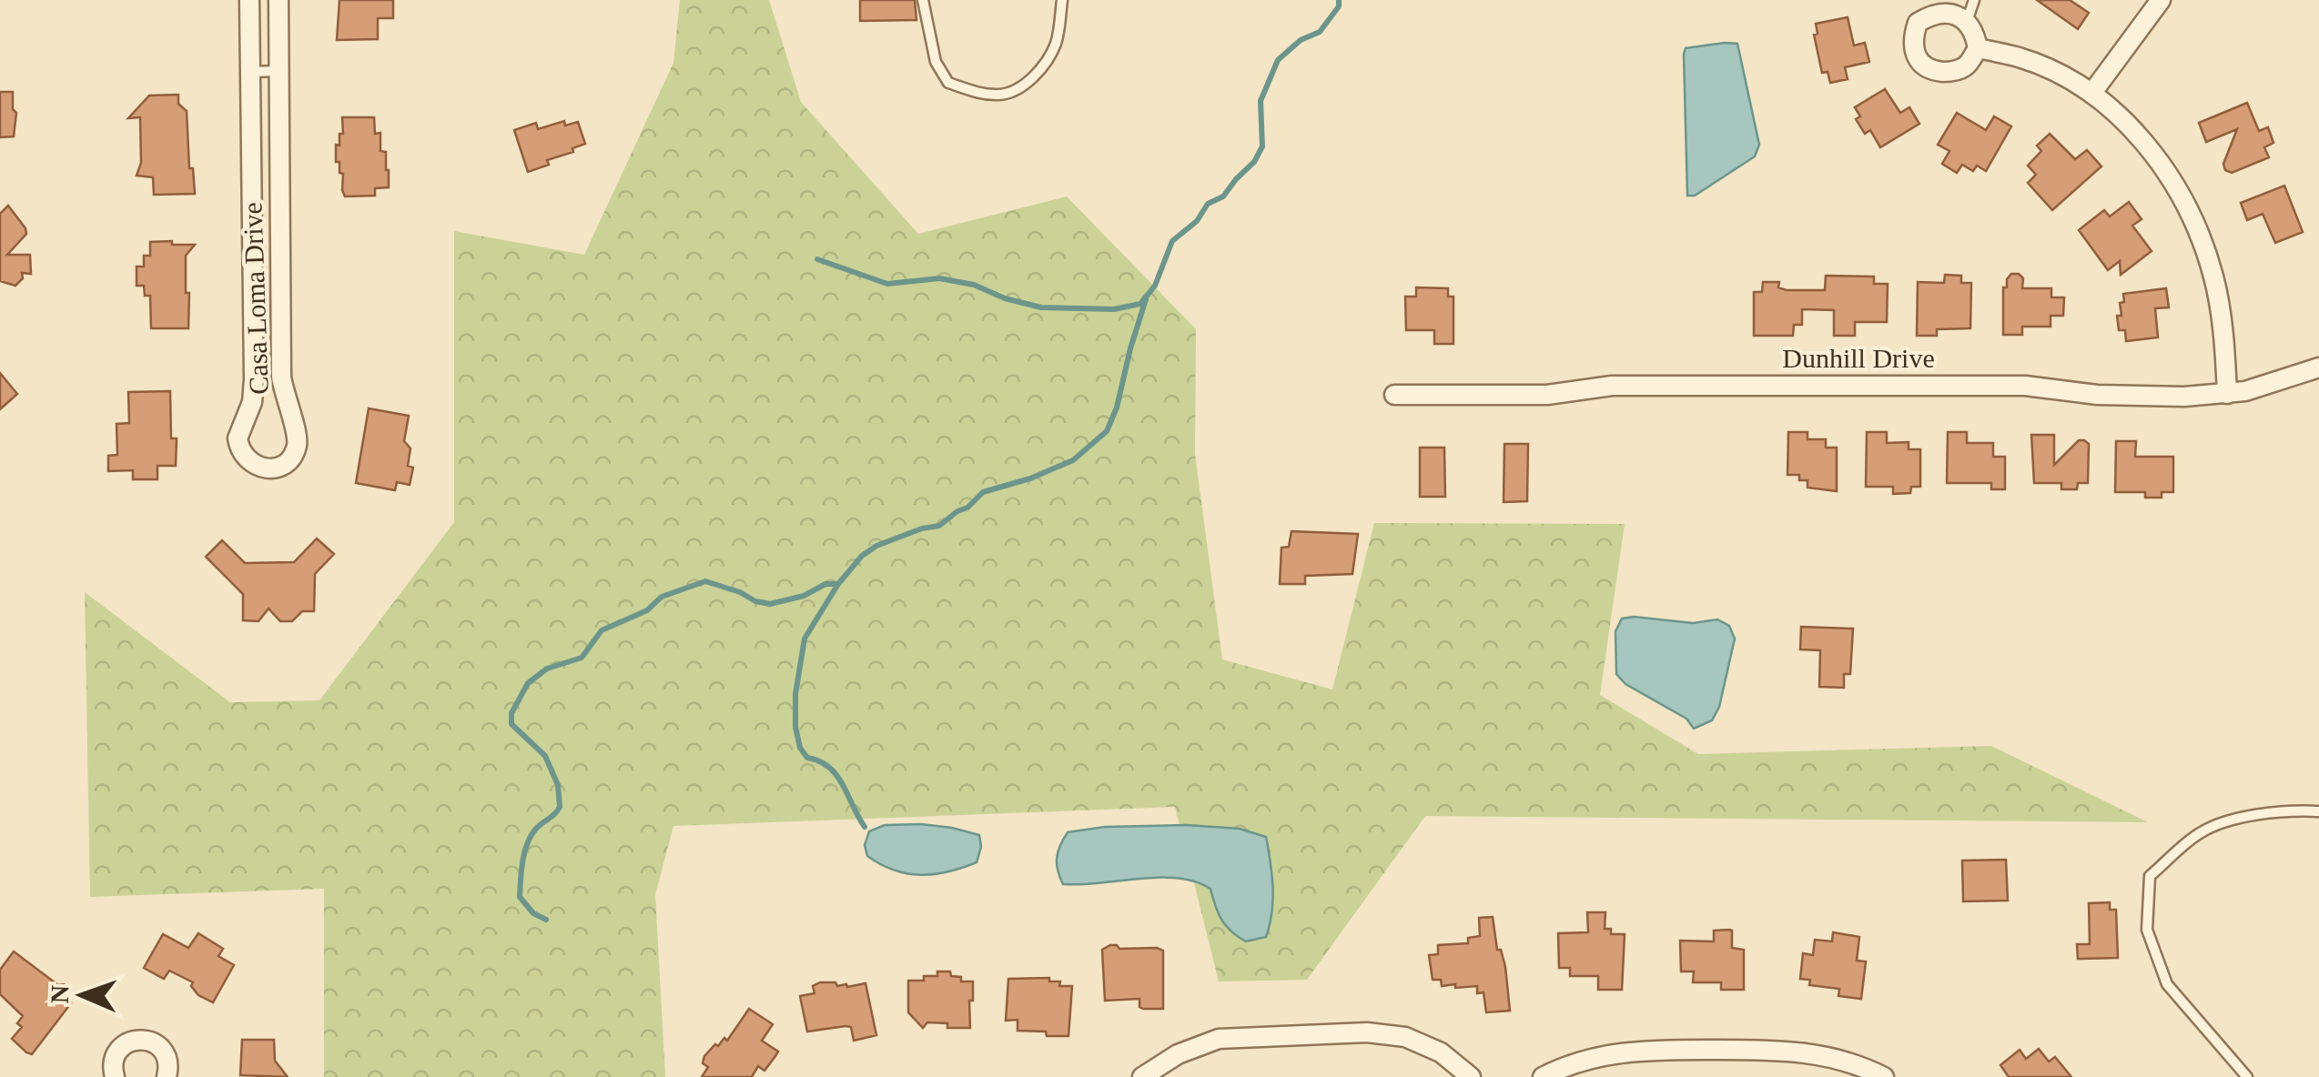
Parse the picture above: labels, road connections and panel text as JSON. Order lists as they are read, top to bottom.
{
  "streets": {
    "street": ["Casa Loma Drive", "Dunhill Drive"]
  },
  "north": "left"
}
